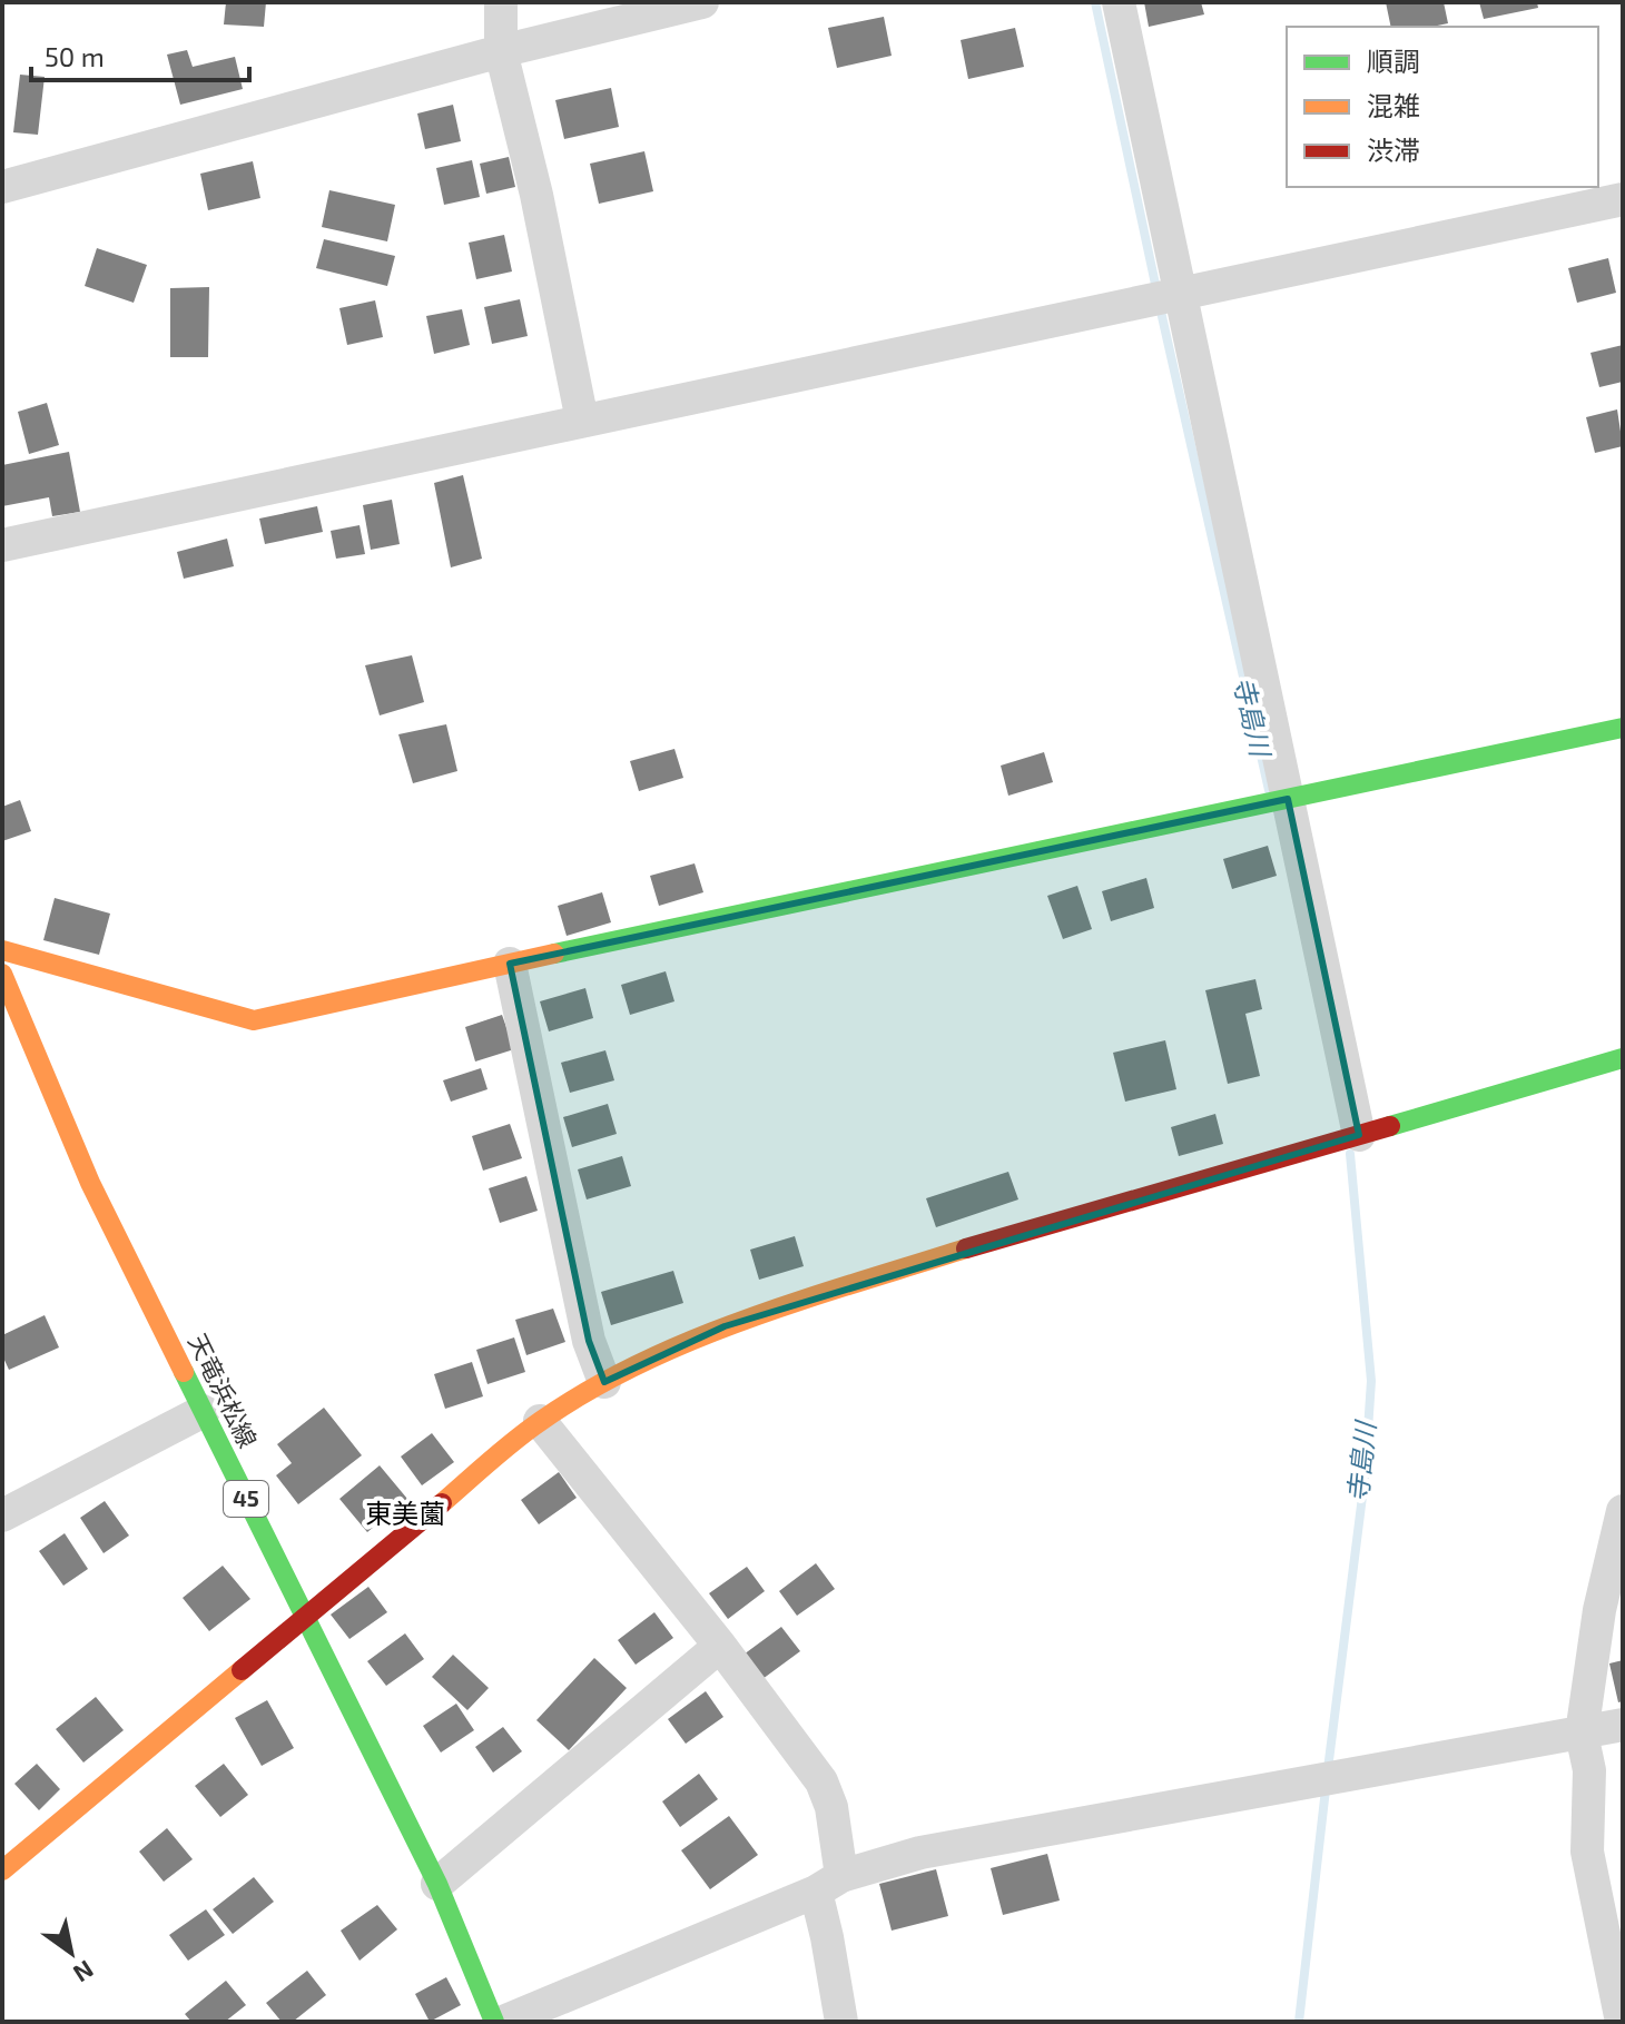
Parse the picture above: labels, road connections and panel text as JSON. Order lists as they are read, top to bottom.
{
  "streets": {
    "street": ["天竜浜松線", "45"]
  },
  "districts": ["東美薗"],
  "water": ["寺島川"],
  "legend": ["順調", "混雑", "渋滞"],
  "scale_bar": "50 m",
  "north": "bottom right"
}
